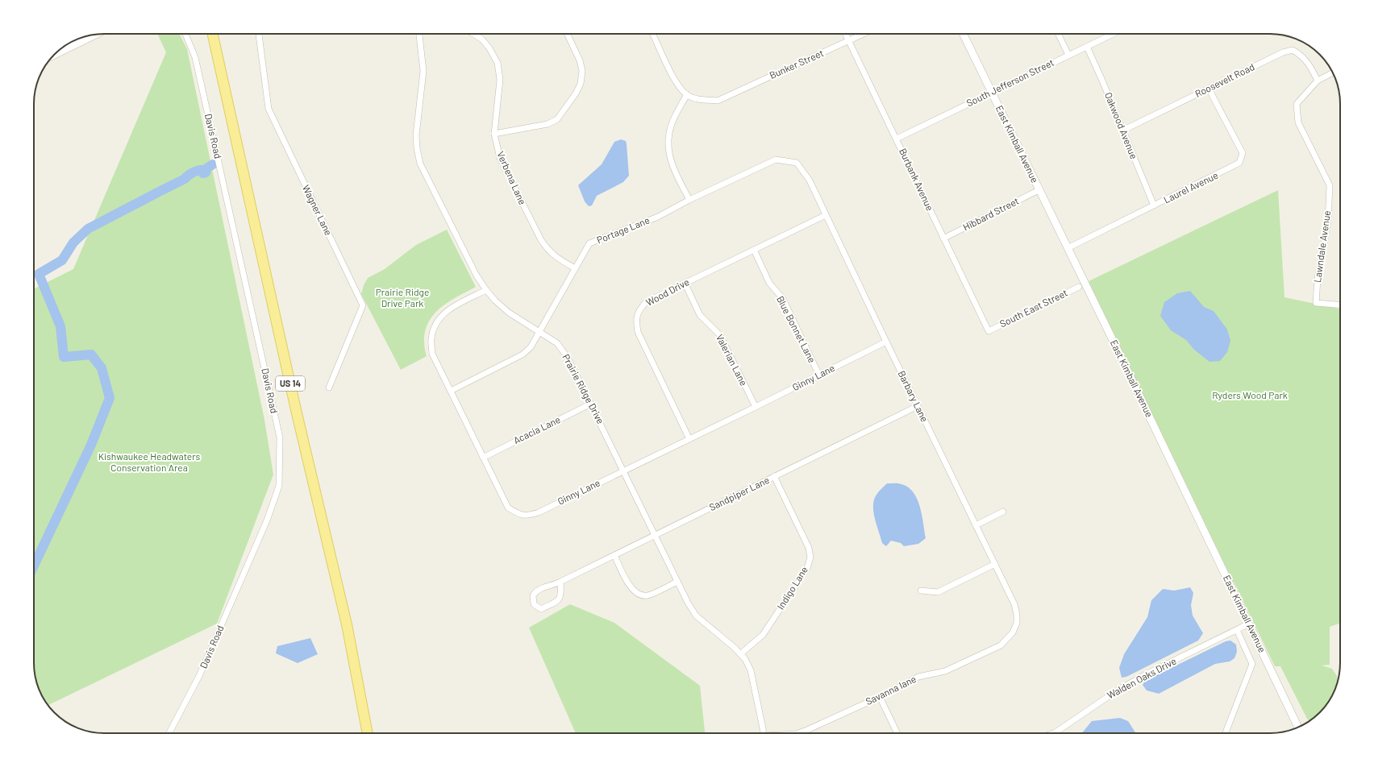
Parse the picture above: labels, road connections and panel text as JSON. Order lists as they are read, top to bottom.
{
  "streets": {
    "main road": ["US 14"],
    "street": [
      "Bunker Street",
      "Roosevelt Road",
      "South Jefferson Street",
      "Oakwood Avenue",
      "Davis Road",
      "East Kimball Avenue",
      "Verbena Lane",
      "Burbank Avenue",
      "Laurel Avenue",
      "Wagner Lane",
      "Hibbard Street",
      "Portage Lane",
      "Lawndale Avenue",
      "Wood Drive",
      "South East Street",
      "Blue Bonnet Lane",
      "Valerian Lane",
      "Ginny Lane",
      "Prairie Ridge Drive",
      "Barbary Lane",
      "Acacia Lane",
      "Sandpiper Lane",
      "Indigo Lane",
      "Walden Oaks Drive",
      "Savanna lane"
    ]
  },
  "crossings": [
    ["Bunker Street", "Burbank Avenue"],
    ["Roosevelt Road", "Oakwood Avenue"],
    ["Roosevelt Road", "Laurel Avenue"],
    ["Roosevelt Road", "Lawndale Avenue"],
    ["South Jefferson Street", "Oakwood Avenue"],
    ["South Jefferson Street", "East Kimball Avenue"],
    ["South Jefferson Street", "Burbank Avenue"],
    ["Oakwood Avenue", "Laurel Avenue"],
    ["East Kimball Avenue", "Laurel Avenue"],
    ["East Kimball Avenue", "Hibbard Street"],
    ["East Kimball Avenue", "Walden Oaks Drive"],
    ["Verbena Lane", "Portage Lane"],
    ["Burbank Avenue", "Hibbard Street"],
    ["Burbank Avenue", "South East Street"],
    ["Portage Lane", "Ginny Lane"],
    ["Portage Lane", "Prairie Ridge Drive"],
    ["Portage Lane", "Barbary Lane"],
    ["Wood Drive", "Blue Bonnet Lane"],
    ["Wood Drive", "Valerian Lane"],
    ["Wood Drive", "Ginny Lane"],
    ["Wood Drive", "Barbary Lane"],
    ["Blue Bonnet Lane", "Ginny Lane"],
    ["Valerian Lane", "Ginny Lane"],
    ["Ginny Lane", "Prairie Ridge Drive"],
    ["Ginny Lane", "Barbary Lane"],
    ["Ginny Lane", "Acacia Lane"],
    ["Prairie Ridge Drive", "Acacia Lane"],
    ["Prairie Ridge Drive", "Sandpiper Lane"],
    ["Prairie Ridge Drive", "Indigo Lane"],
    ["Barbary Lane", "Sandpiper Lane"],
    ["Barbary Lane", "Savanna lane"],
    ["Sandpiper Lane", "Indigo Lane"]
  ],
  "parks": ["Prairie Ridge Drive Park", "Ryders Wood Park", "Kishwaukee Headwaters Conservation Area"]
}
